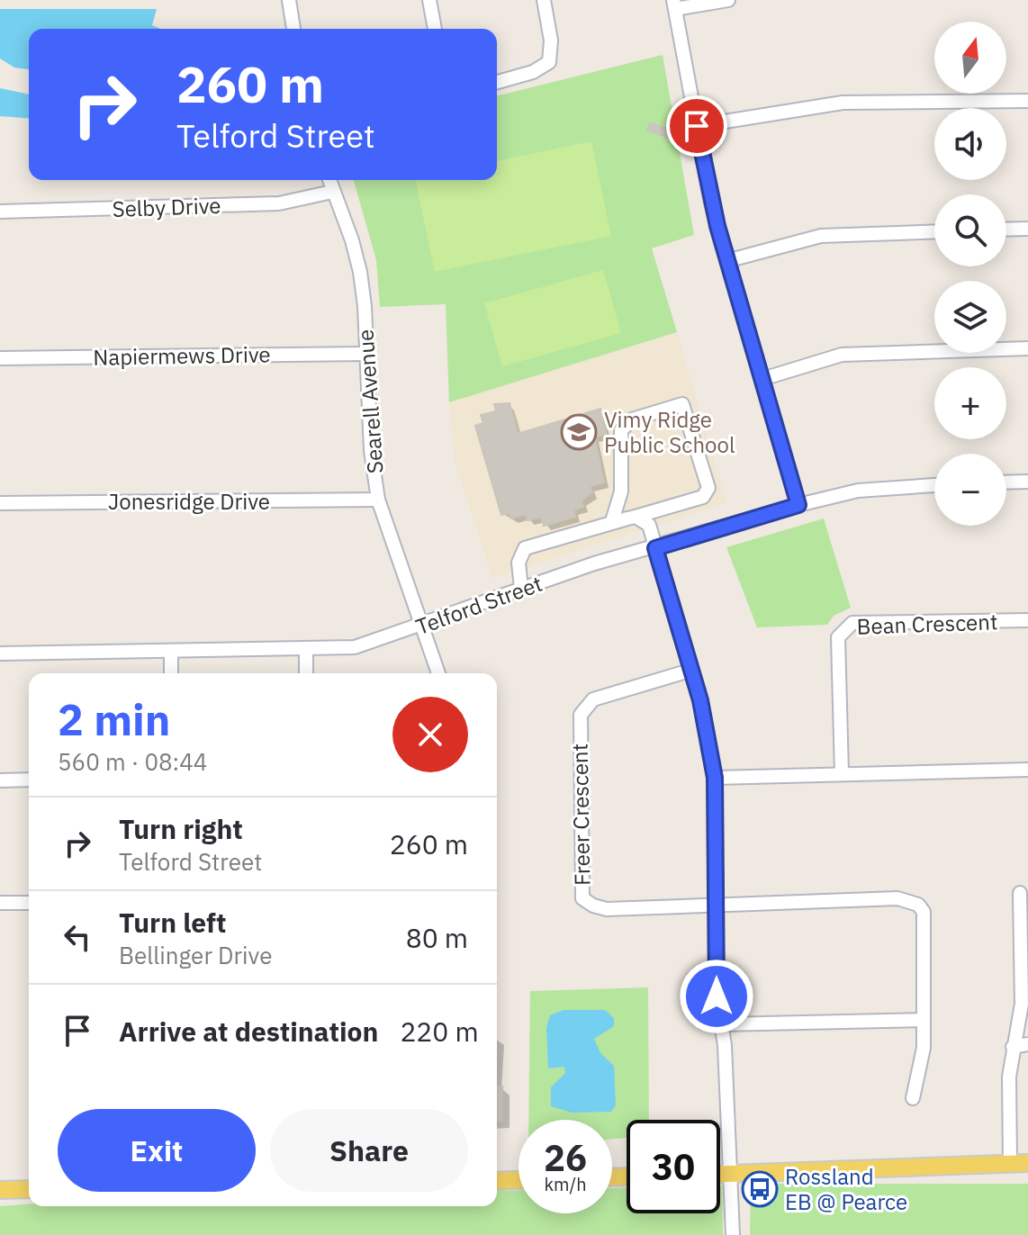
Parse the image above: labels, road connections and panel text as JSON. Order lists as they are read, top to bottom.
{
  "streets": {
    "street": [
      "Selby Drive",
      "Napiermews Drive",
      "Searell Avenue",
      "Jonesridge Drive",
      "Telford Street",
      "Bean Crescent",
      "Freer Crescent"
    ]
  },
  "crossings": [
    ["Selby Drive", "Searell Avenue"],
    ["Napiermews Drive", "Searell Avenue"],
    ["Searell Avenue", "Jonesridge Drive"],
    ["Searell Avenue", "Telford Street"]
  ],
  "places": {
    "school or university": ["Vimy Ridge Public School"],
    "bus stop": ["Rossland EB @ Pearce"]
  },
  "north": "top",
  "page": {
    "map_buttons": ["+", "−"],
    "turn": ["260 m", "Telford Street"],
    "heading": ["2 min", "560 m · 08:44"],
    "list": [
      {
        "name": "Turn right",
        "note": "Telford Street",
        "value": "260 m"
      },
      {
        "name": "Turn left",
        "note": "Bellinger Drive",
        "value": "80 m"
      },
      {
        "name": "Arrive at destination",
        "value": "220 m"
      }
    ],
    "buttons": ["Exit", "Share"],
    "speed": "26 km/h",
    "limit": "30"
  }
}
